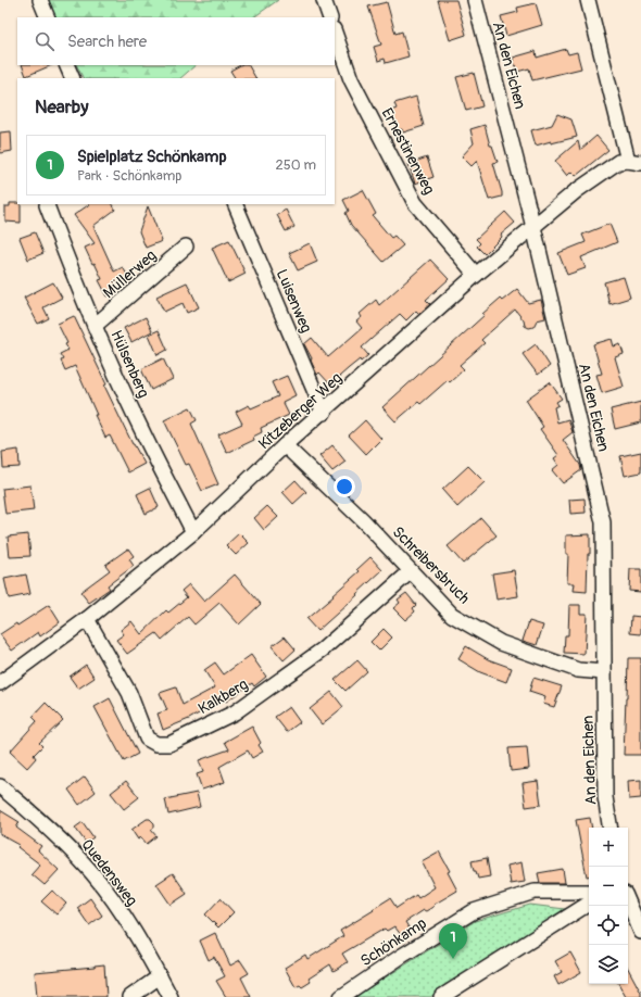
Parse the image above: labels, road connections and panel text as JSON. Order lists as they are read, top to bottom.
{
  "streets": {
    "street": [
      "An den Eichen",
      "Ernestinenweg",
      "Müllerweg",
      "Luisenweg",
      "Hülsenberg",
      "Kitzeberger Weg",
      "Schreibersbruch",
      "Kalkberg",
      "Quedensweg",
      "Schönkamp"
    ]
  },
  "crossings": [
    ["An den Eichen", "Kitzeberger Weg"],
    ["An den Eichen", "Schreibersbruch"],
    ["Ernestinenweg", "Kitzeberger Weg"],
    ["Müllerweg", "Hülsenberg"],
    ["Luisenweg", "Kitzeberger Weg"],
    ["Hülsenberg", "Kitzeberger Weg"],
    ["Kitzeberger Weg", "Schreibersbruch"],
    ["Kitzeberger Weg", "Kalkberg"],
    ["Schreibersbruch", "Kalkberg"]
  ],
  "page": {
    "search": "Search here",
    "heading": "Nearby",
    "list": [
      {
        "mark": "1",
        "name": "Spielplatz Schönkamp",
        "note": "Park · Schönkamp",
        "value": "250 m"
      }
    ],
    "map_buttons": ["+", "−"],
    "pins": "1"
  }
}
